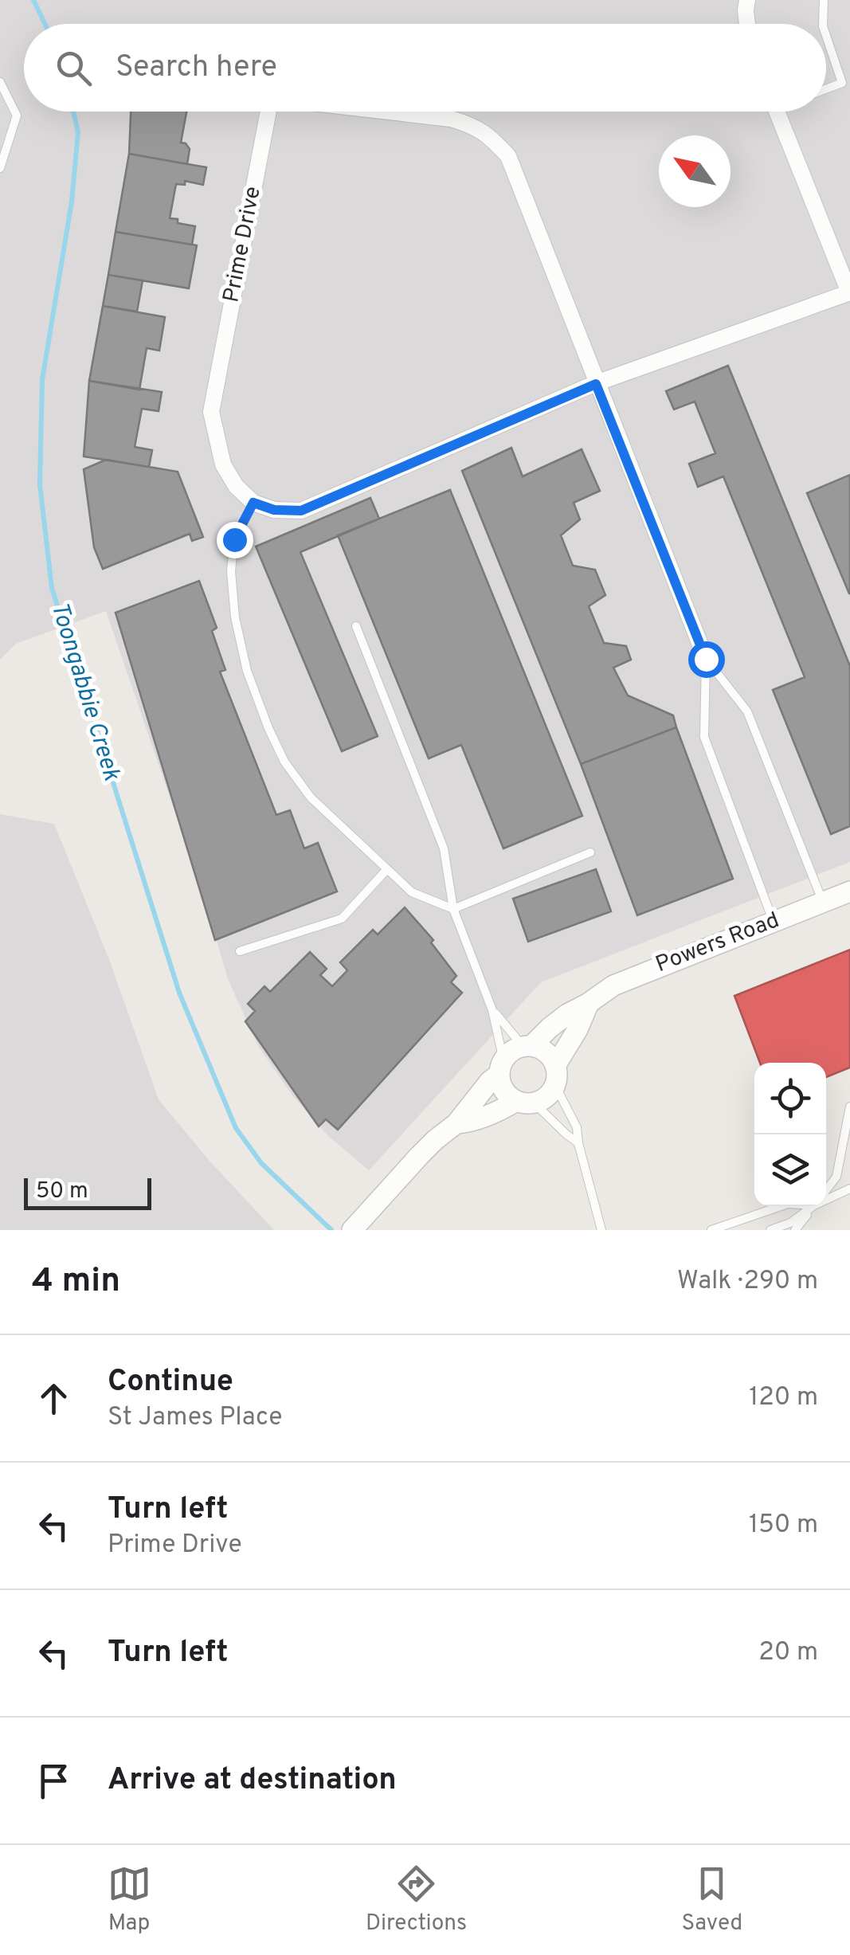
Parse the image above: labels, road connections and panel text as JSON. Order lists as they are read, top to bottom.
{
  "streets": {
    "street": ["Prime Drive", "Powers Road"]
  },
  "water": ["Toongabbie Creek"],
  "scale_bar": "50 m",
  "north": "top left",
  "page": {
    "search": "Search here",
    "scale": "50 m",
    "heading": ["4 min", "Walk · 290 m"],
    "list": [
      ["Continue", "St James Place", "120 m"],
      ["Turn left", "Prime Drive", "150 m"],
      ["Turn left", "20 m"],
      "Arrive at destination"
    ],
    "nav": ["Map", "Directions", "Saved"]
  }
}
